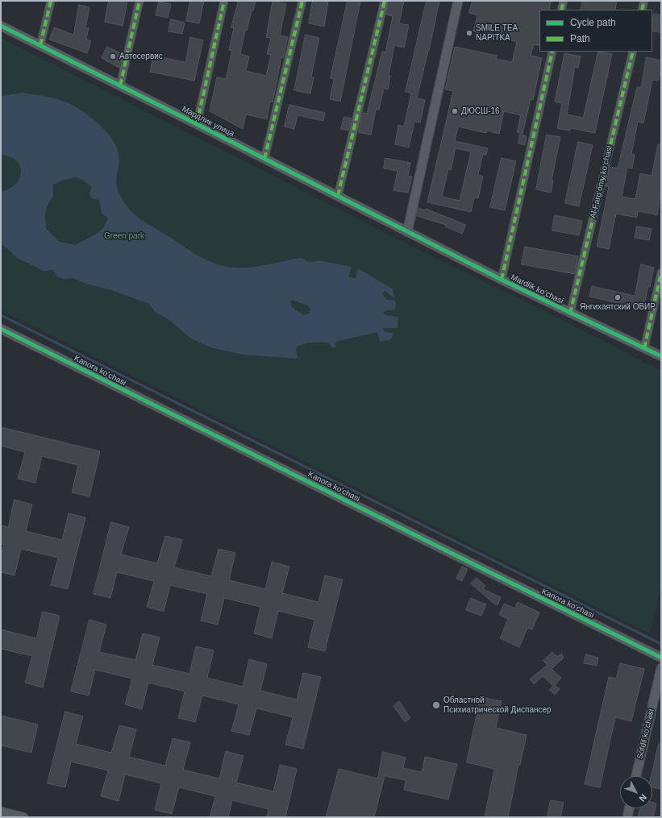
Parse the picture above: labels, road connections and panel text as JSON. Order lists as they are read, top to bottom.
{
  "streets": {
    "street": [
      "Мардлик улица",
      "Al-Farg‘oniy ko‘chasi",
      "Mardlik ko‘chasi",
      "Kanora ko'chasi",
      "Sofdil ko'chasi"
    ]
  },
  "crossings": [
    ["Мардлик улица", "Mardlik ko‘chasi"],
    ["Al-Farg‘oniy ko‘chasi", "Mardlik ko‘chasi"]
  ],
  "parks": ["Green park"],
  "places": [
    "SMILE TEA NAPITKA",
    "Автосервис",
    "ДЮСШ-16",
    "Янгихаятский ОВИР",
    "Областной Психиатрической Диспансер"
  ],
  "legend": ["Cycle path", "Path"],
  "north": "bottom right"
}
